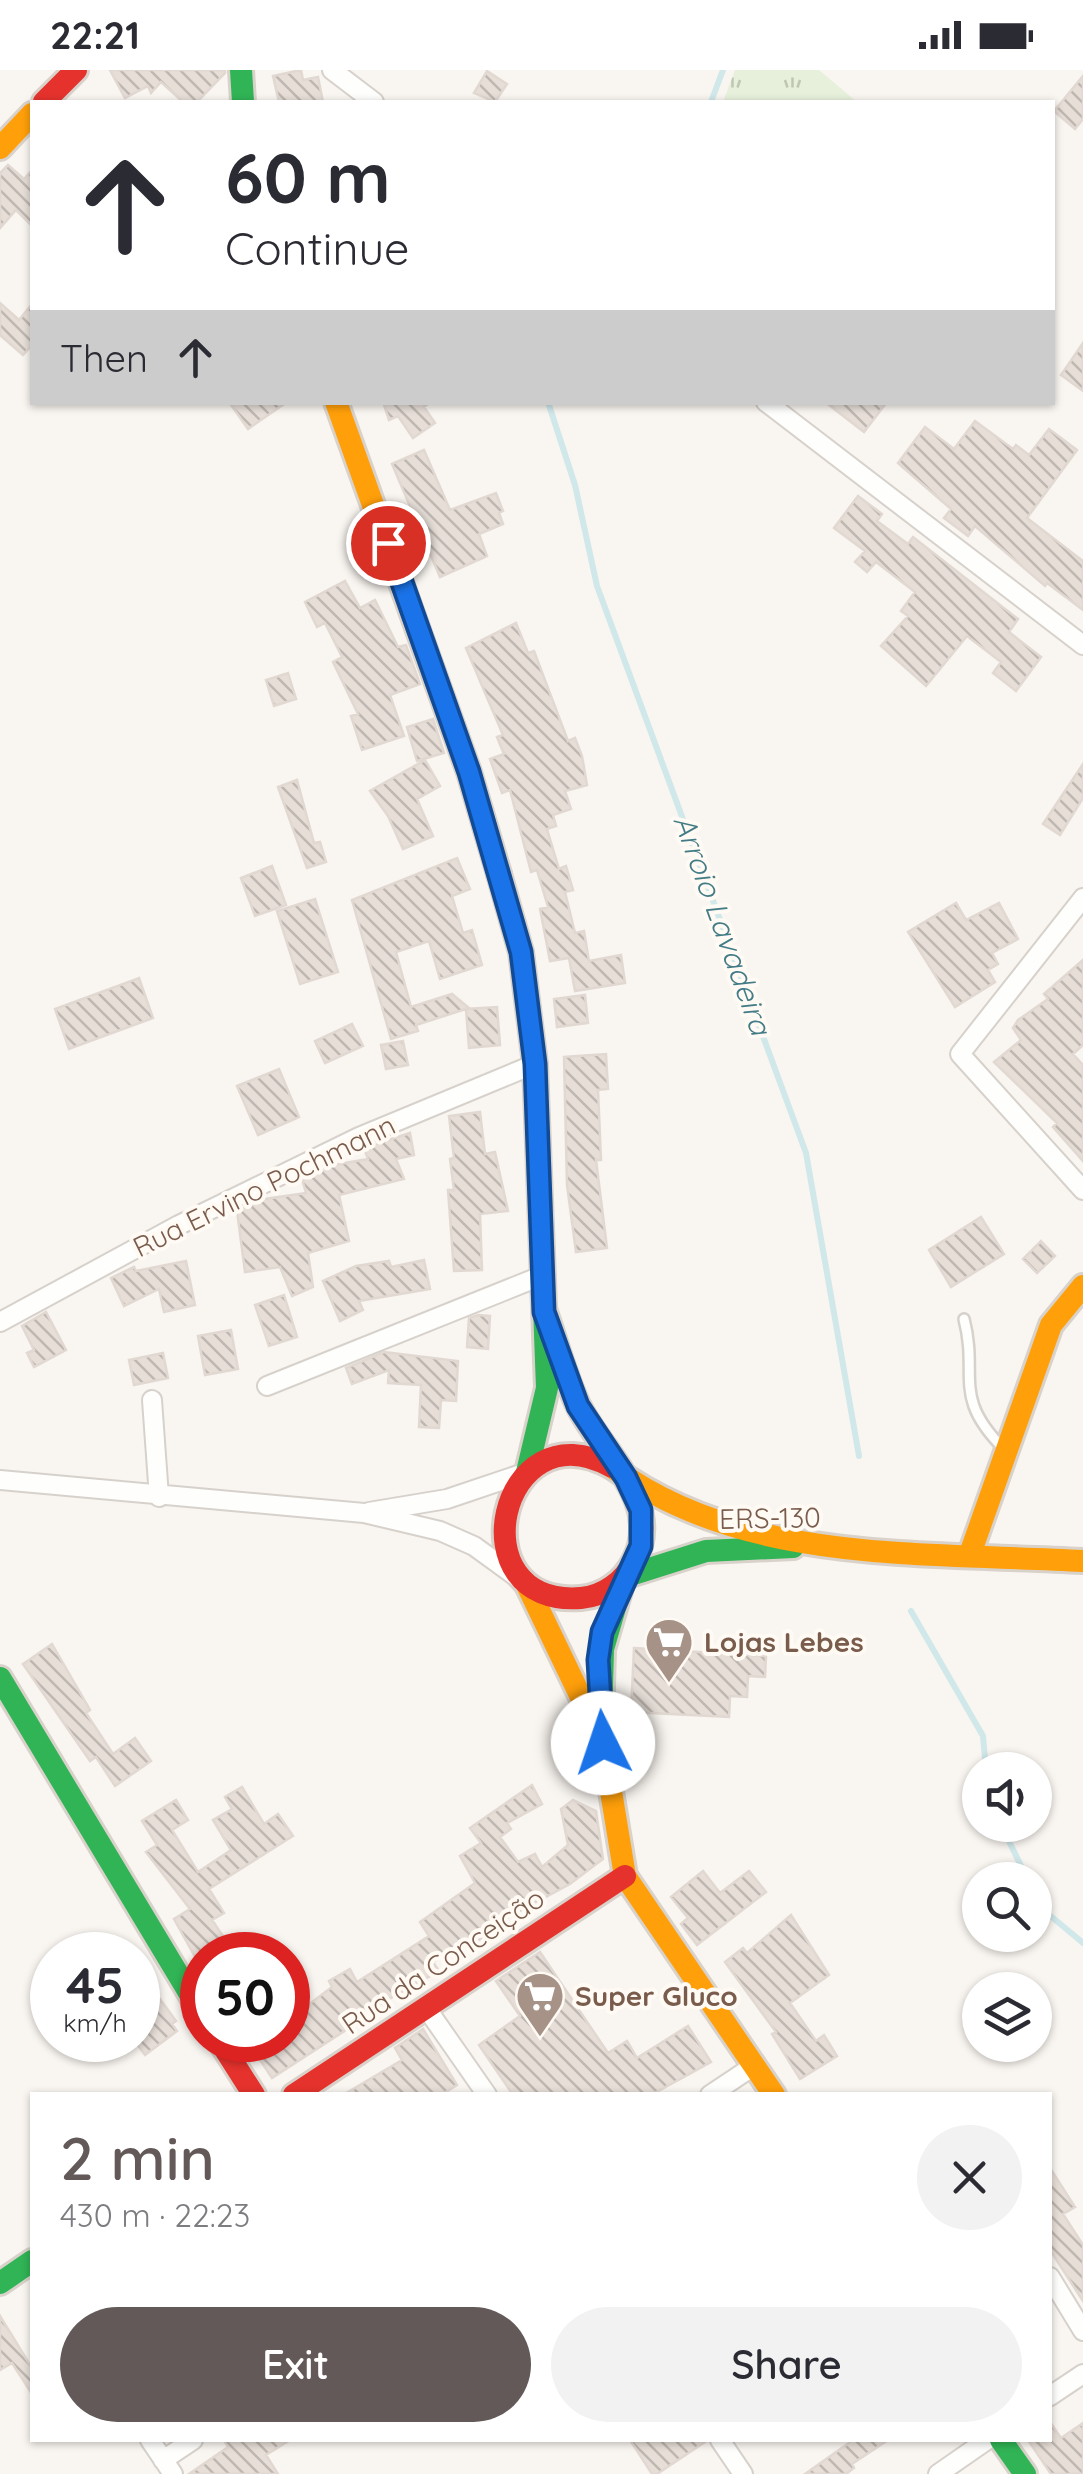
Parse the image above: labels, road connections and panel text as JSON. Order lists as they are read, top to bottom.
{
  "streets": {
    "main road": ["ERS-130", "Rua da Conceição"],
    "street": ["Rua Ervino Pochmann"]
  },
  "water": ["Arroio Lavadeira"],
  "places": {
    "supermarket": ["Lojas Lebes", "Super Gluco"]
  },
  "page": {
    "status": "22:21",
    "turn": ["60 m", "Continue"],
    "then": "Then",
    "speed": "45 km/h",
    "limit": "50",
    "heading": ["2 min", "430 m · 22:23"],
    "buttons": ["Exit", "Share"]
  }
}
